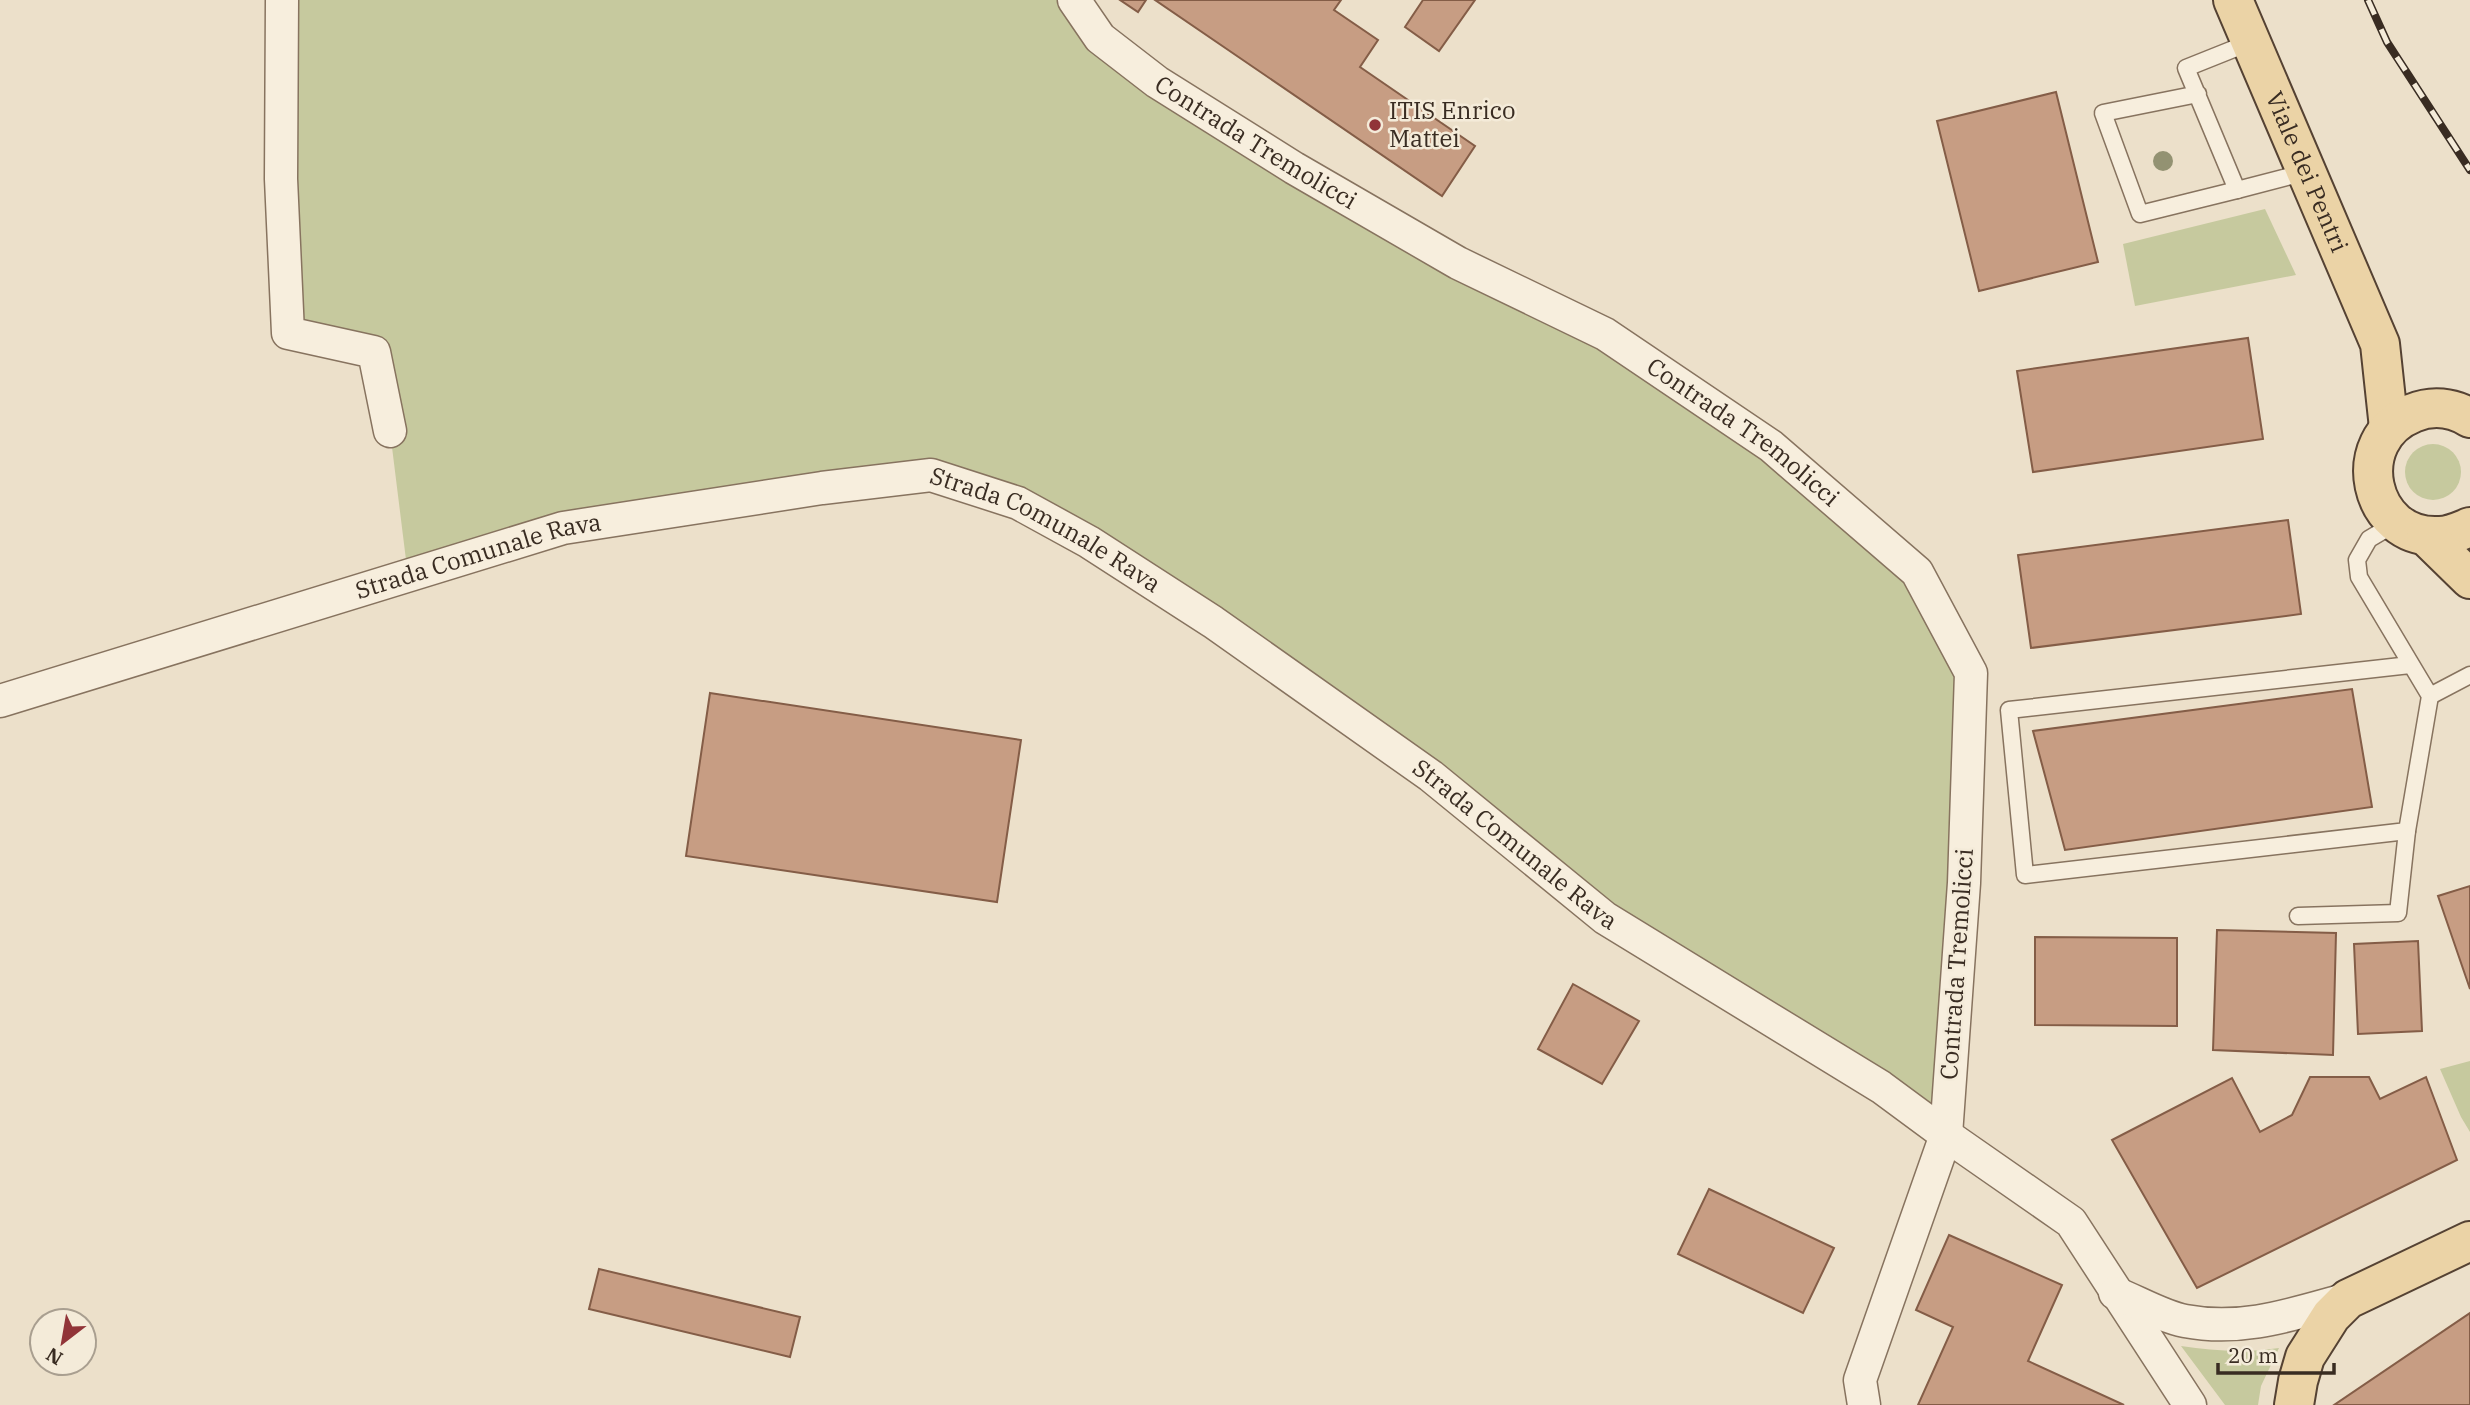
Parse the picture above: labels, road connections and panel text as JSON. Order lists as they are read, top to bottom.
{
  "streets": {
    "main road": ["Viale dei Pentri"],
    "street": ["Contrada Tremolicci", "Strada Comunale Rava"]
  },
  "crossings": [
    ["Contrada Tremolicci", "Strada Comunale Rava"]
  ],
  "places": ["ITIS Enrico Mattei"],
  "scale_bar": "20 m",
  "north": "bottom left"
}
